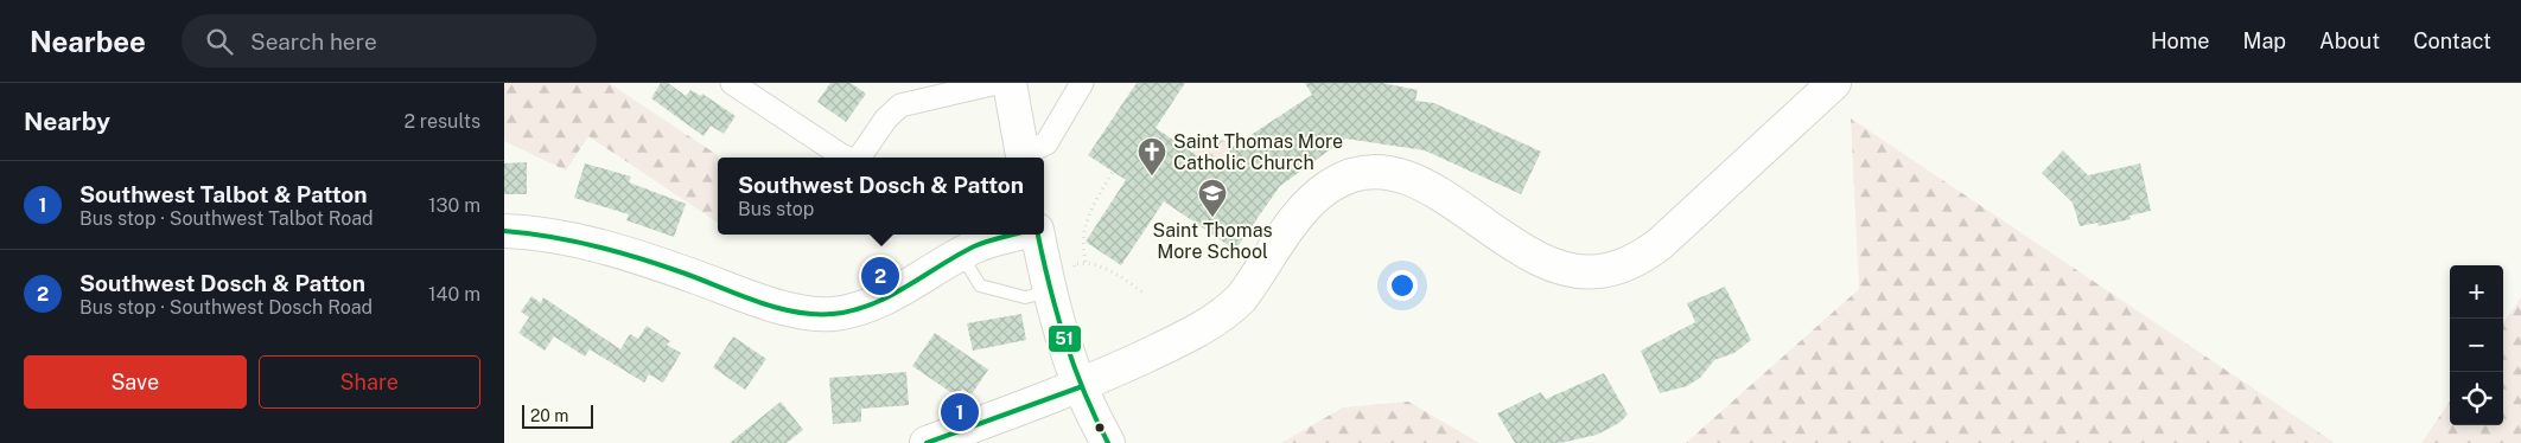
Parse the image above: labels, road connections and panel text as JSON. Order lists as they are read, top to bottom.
{
  "places": {
    "church": ["Saint Thomas More Catholic Church"],
    "school or university": ["Saint Thomas More School"]
  },
  "lines": ["transit line 51"],
  "scale_bar": "20 m",
  "page": {
    "header": "Nearbee",
    "search": "Search here",
    "nav": [
      "Home",
      "Map",
      "About",
      "Contact"
    ],
    "heading": ["Nearby", "2 results"],
    "popup": ["Southwest Dosch & Patton", "Bus stop"],
    "list": [
      {
        "mark": "1",
        "name": "Southwest Talbot & Patton",
        "note": "Bus stop · Southwest Talbot Road",
        "value": "130 m"
      },
      {
        "mark": "2",
        "name": "Southwest Dosch & Patton",
        "note": "Bus stop · Southwest Dosch Road",
        "value": "140 m"
      }
    ],
    "pins": ["2", "1"],
    "map_buttons": ["+", "−"],
    "buttons": ["Save", "Share"],
    "scale": "20 m"
  }
}
